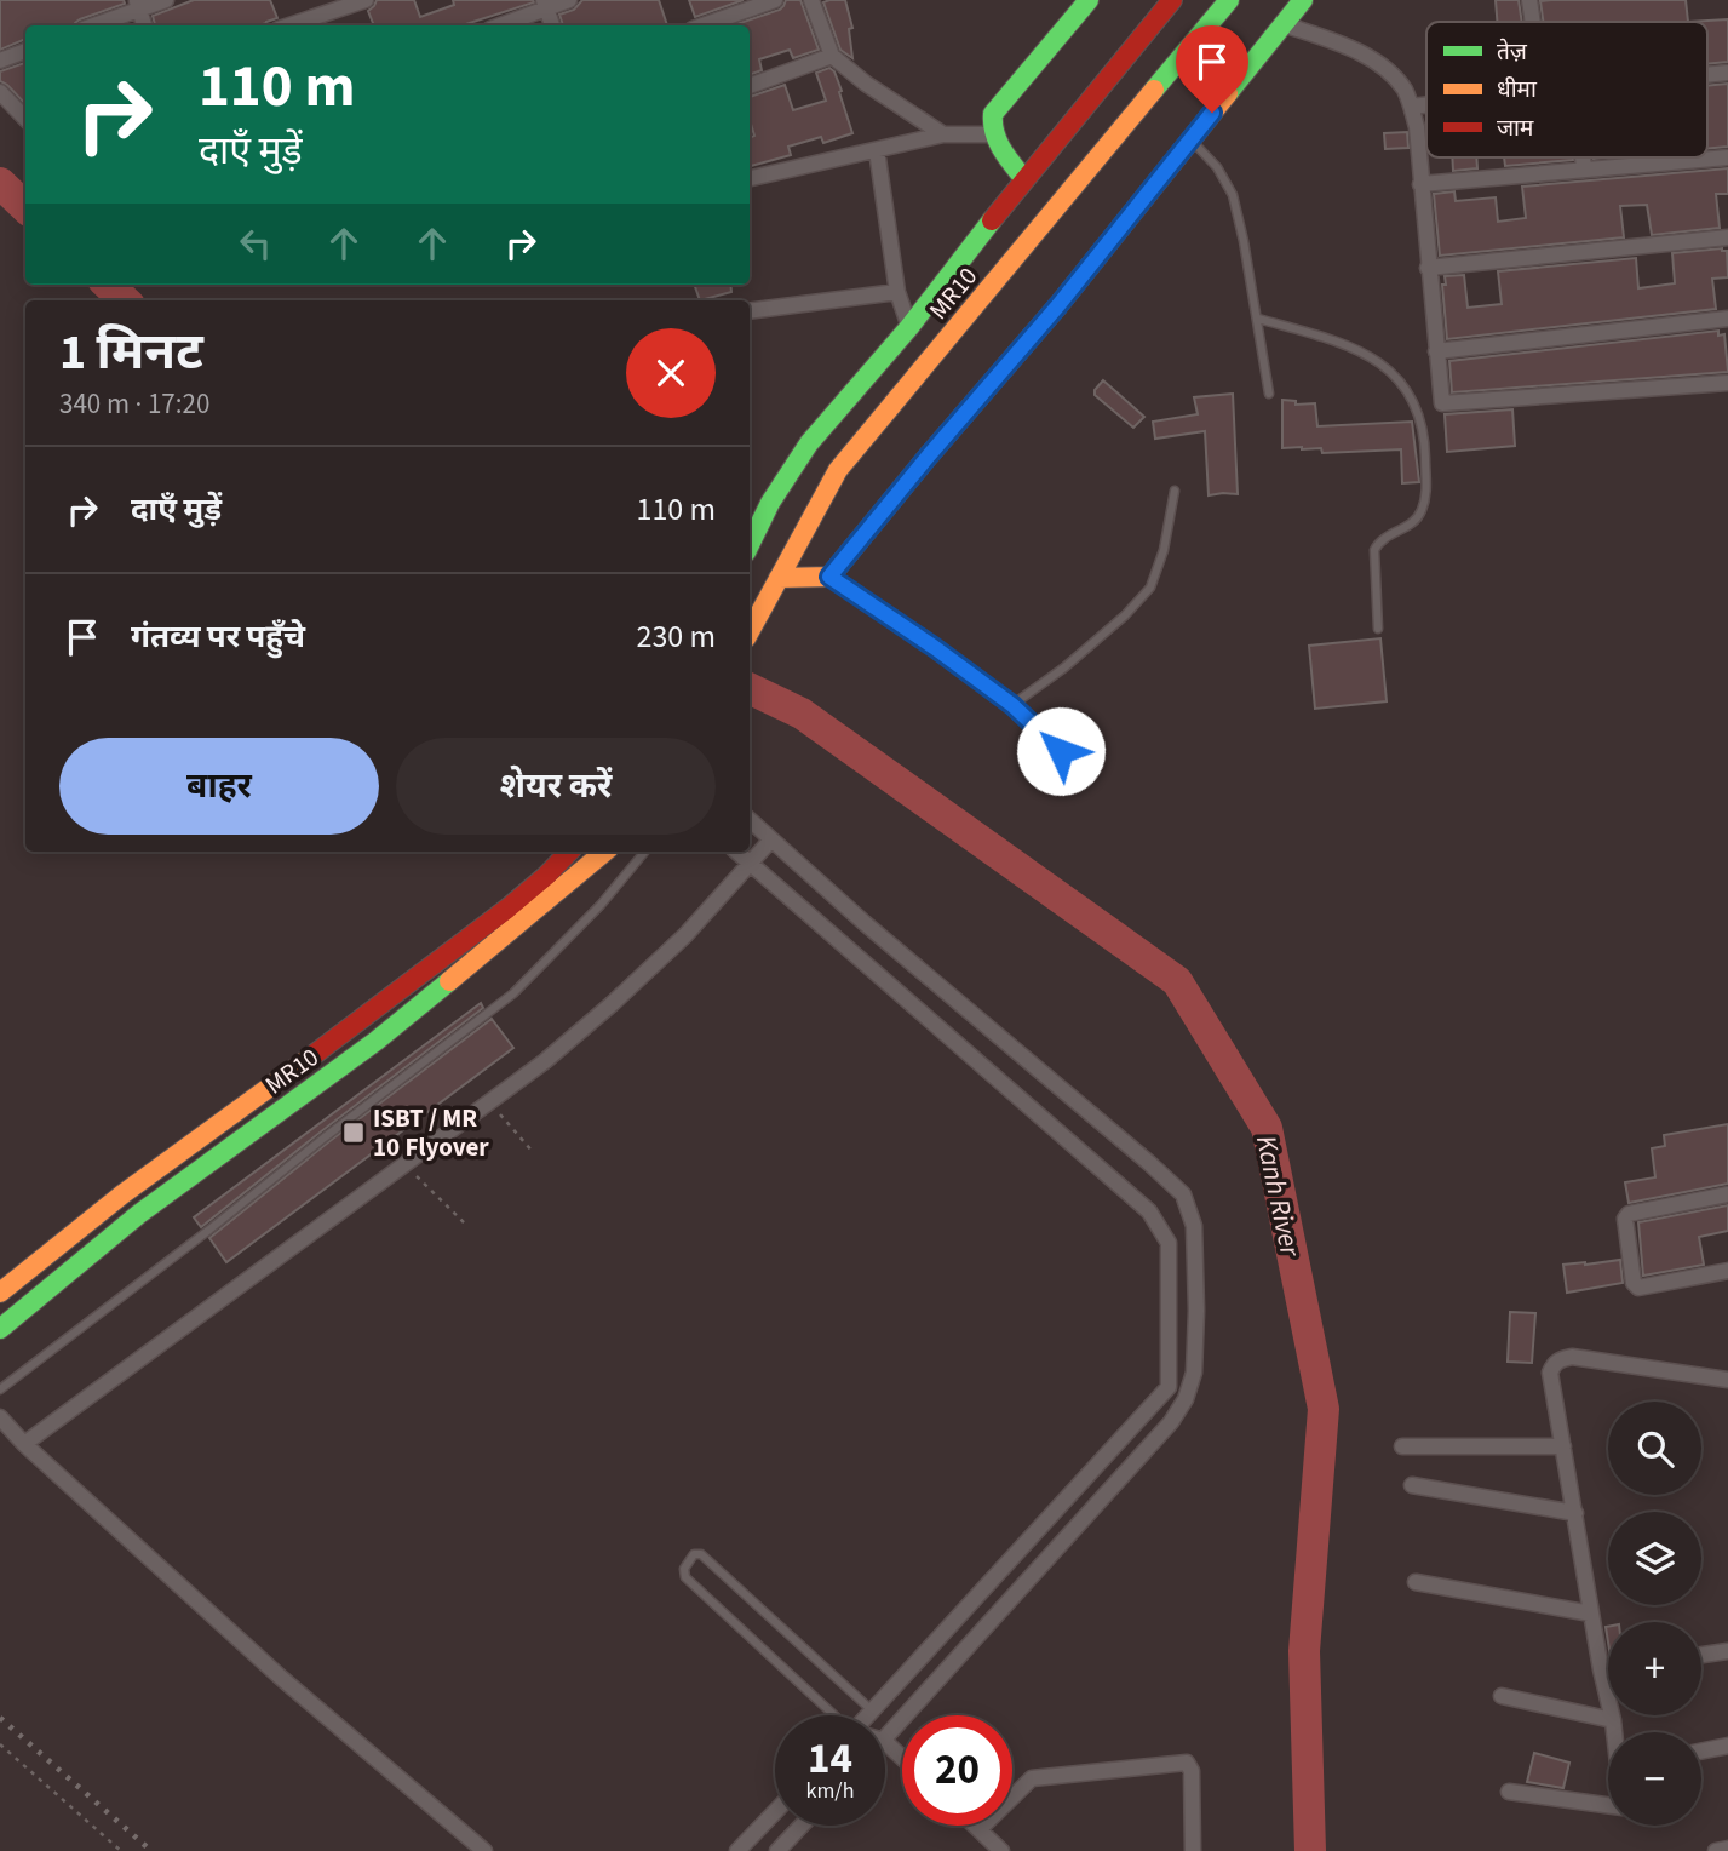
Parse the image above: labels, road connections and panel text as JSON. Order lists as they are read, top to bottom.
{
  "streets": {
    "main road": ["MR10"]
  },
  "water": ["Kanh River"],
  "places": {
    "transit": ["ISBT / MR 10 Flyover"]
  },
  "legend": ["तेज़", "धीमा", "जाम"],
  "page": {
    "turn": ["110 m", "दाएँ मुड़ें"],
    "heading": ["1 मिनट", "340 m · 17:20"],
    "list": [
      {
        "name": "दाएँ मुड़ें",
        "value": "110 m"
      },
      {
        "name": "गंतव्य पर पहुँचे",
        "value": "230 m"
      }
    ],
    "buttons": ["बाहर", "शेयर करें"],
    "map_buttons": ["+", "−"],
    "speed": "14 km/h",
    "limit": "20"
  }
}
